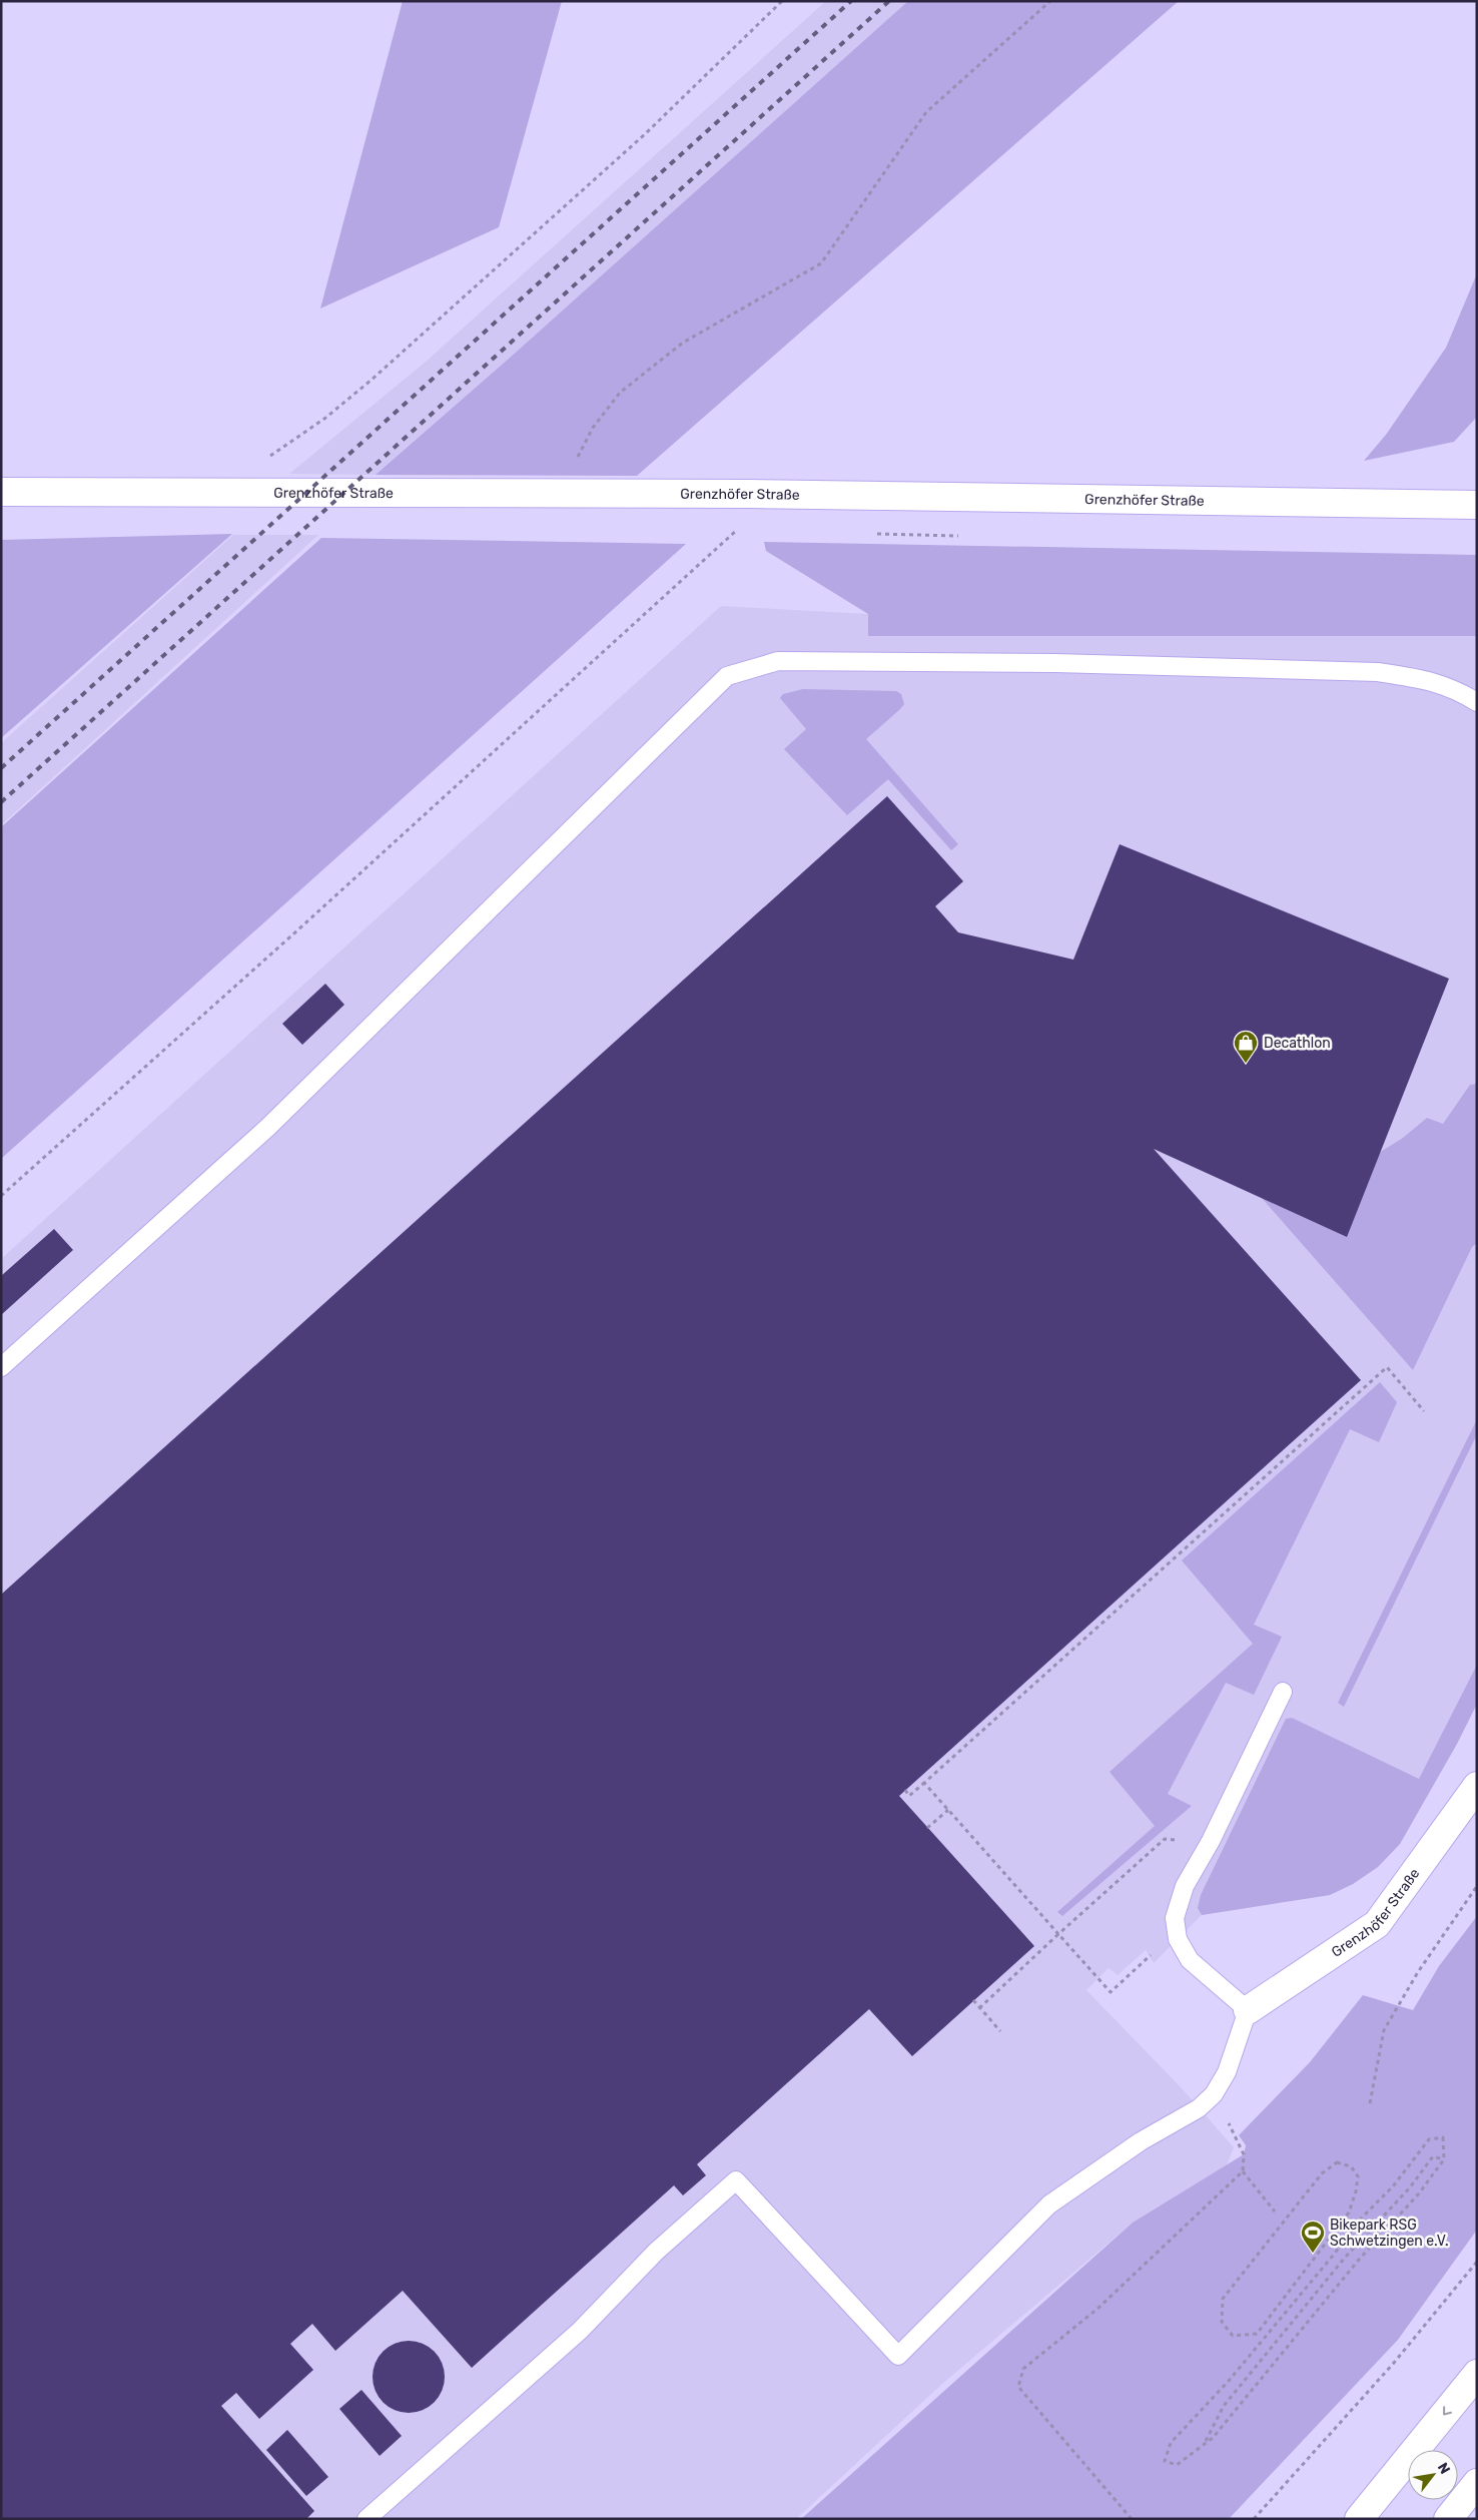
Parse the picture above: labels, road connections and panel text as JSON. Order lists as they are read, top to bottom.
{
  "streets": {
    "main road": ["Grenzhöfer Straße"]
  },
  "places": {
    "shop": ["Decathlon"],
    "sports": ["Bikepark RSG Schwetzingen e.V."]
  },
  "north": "top right"
}
